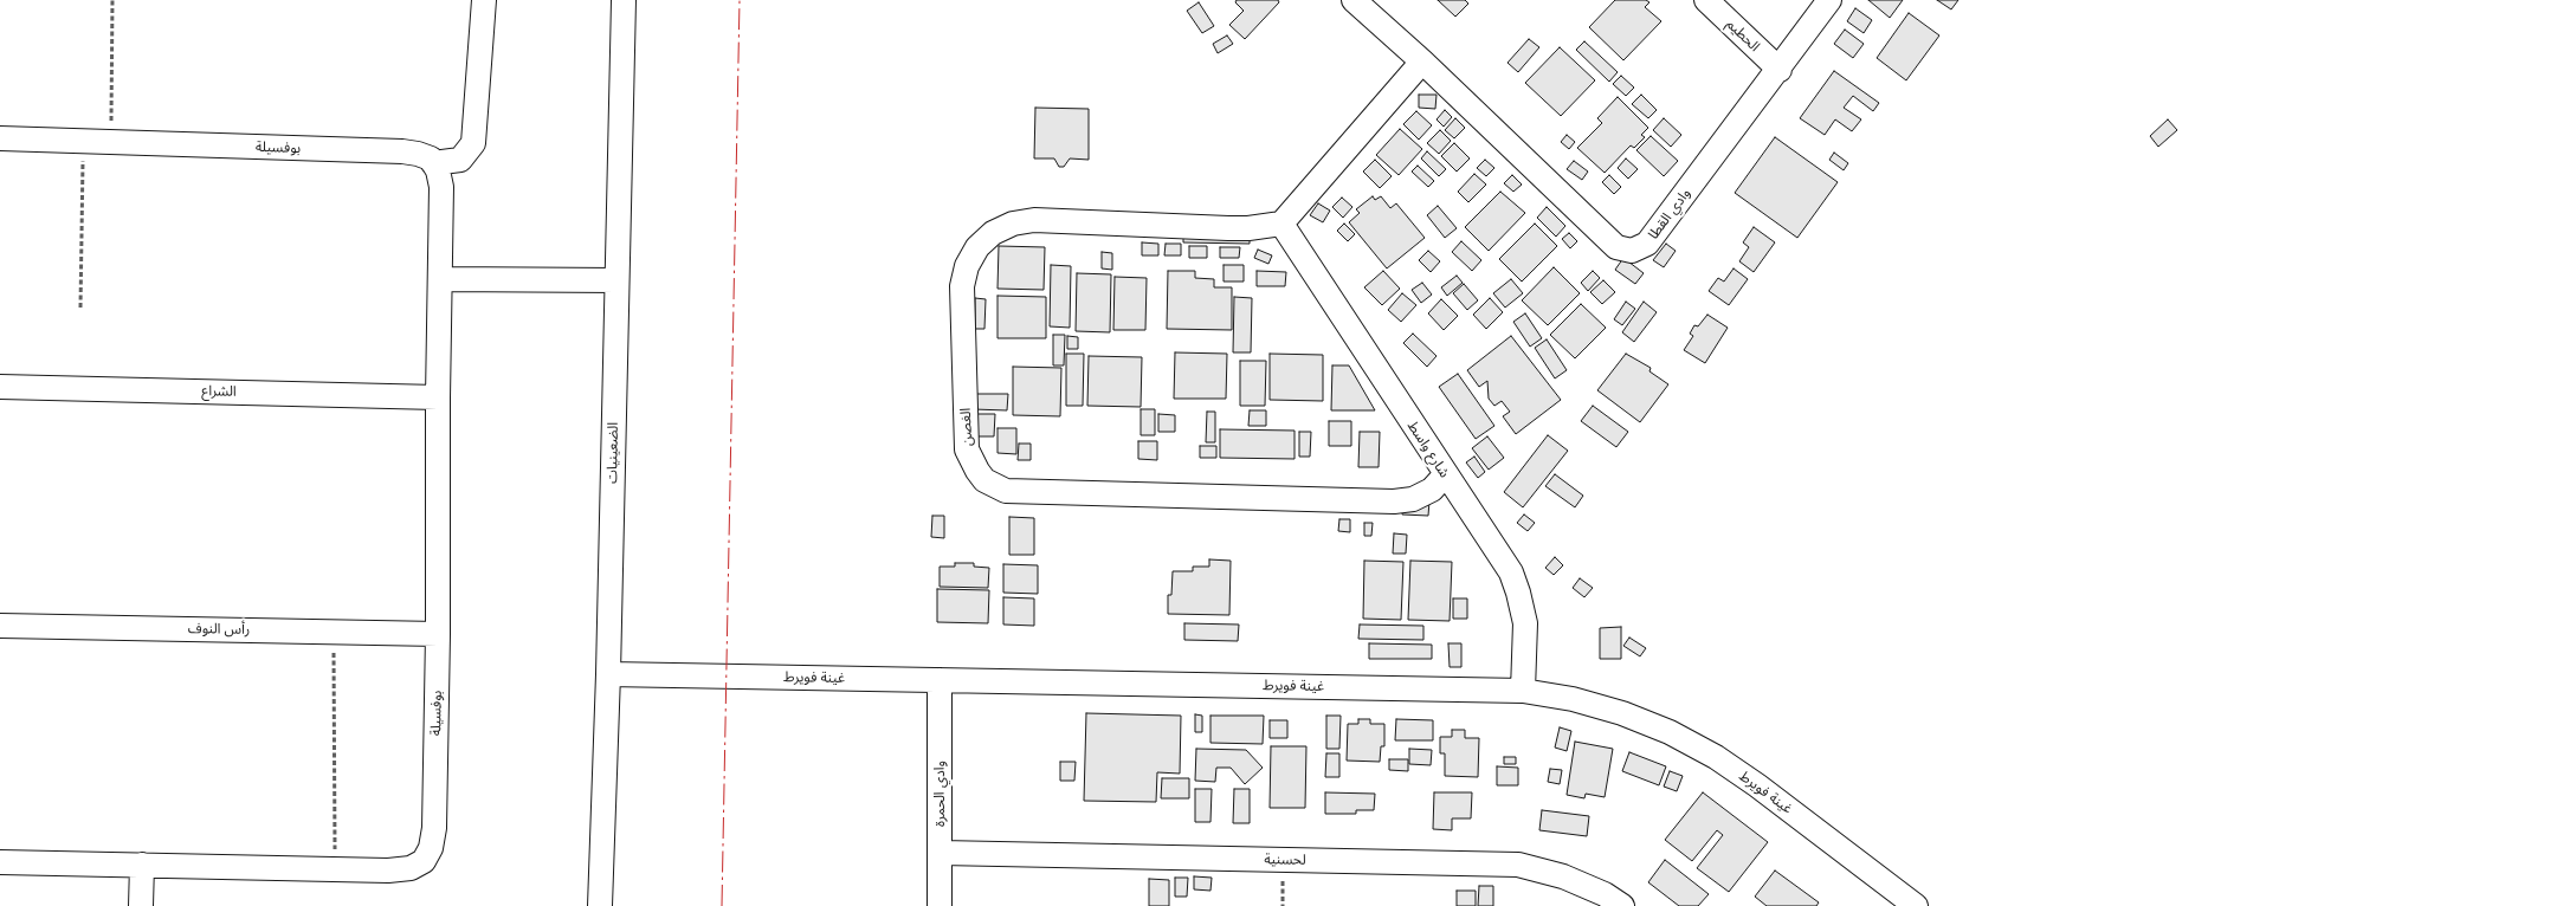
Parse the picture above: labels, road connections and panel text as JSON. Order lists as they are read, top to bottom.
{
  "streets": {
    "street": [
      "الحطيم",
      "بوفسيلة",
      "وادي القطا",
      "الشراع",
      "الغصن",
      "شارع واسط",
      "الضعينيات",
      "رأس النوف",
      "غينة فويرط",
      "وادي الحمرة",
      "لحسنية"
    ]
  },
  "crossings": [
    ["الحطيم", "وادي القطا"],
    ["بوفسيلة", "الشراع"],
    ["بوفسيلة", "رأس النوف"],
    ["الغصن", "شارع واسط"],
    ["شارع واسط", "غينة فويرط"],
    ["الضعينيات", "غينة فويرط"],
    ["غينة فويرط", "وادي الحمرة"],
    ["وادي الحمرة", "لحسنية"]
  ]
}
